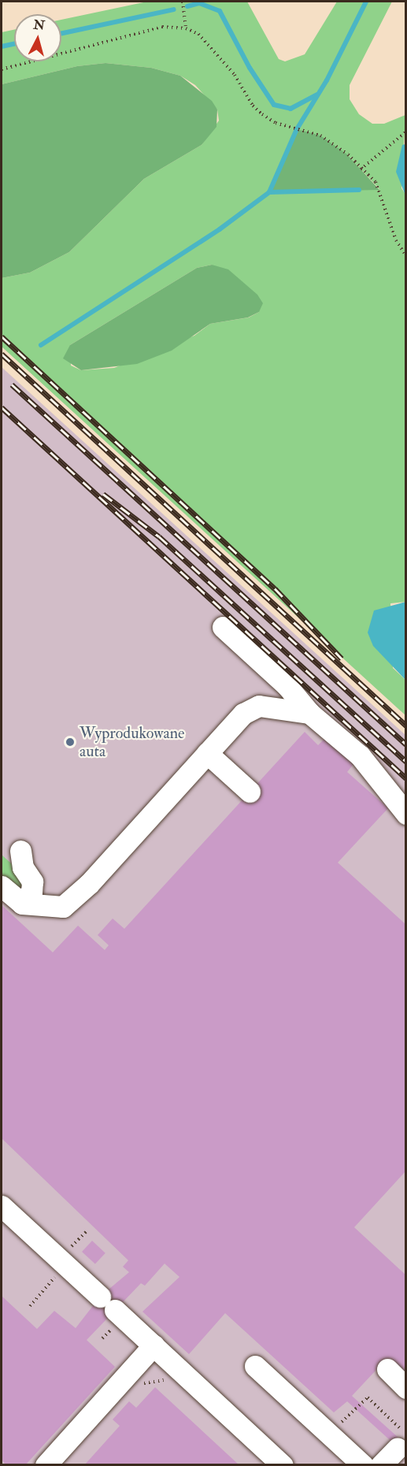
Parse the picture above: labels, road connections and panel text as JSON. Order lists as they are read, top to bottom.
{
  "places": ["Wyprodukowane auta"],
  "north": "top"
}
